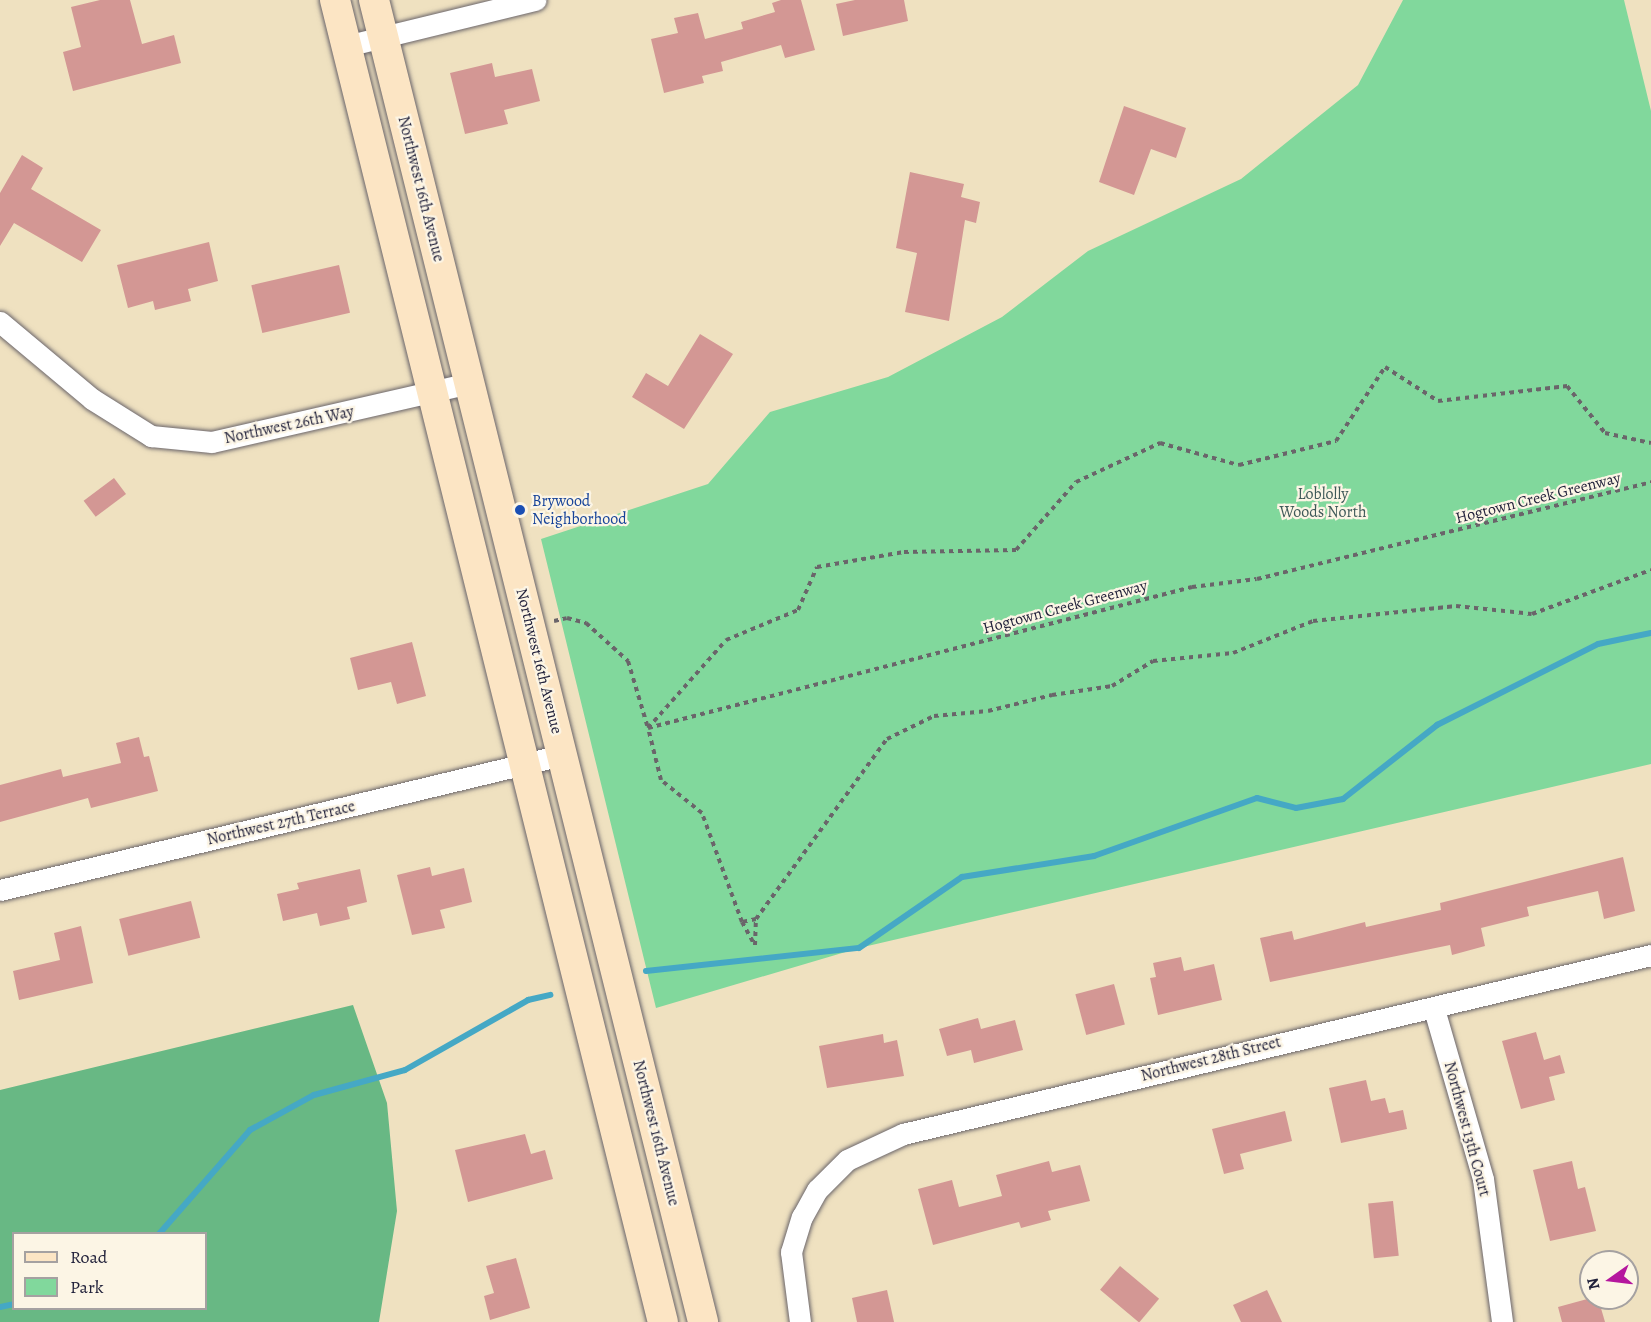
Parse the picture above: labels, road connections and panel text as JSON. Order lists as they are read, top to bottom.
{
  "streets": {
    "main road": ["Northwest 16th Avenue"],
    "street": [
      "Northwest 26th Way",
      "Northwest 27th Terrace",
      "Northwest 28th Street",
      "Northwest 13th Court"
    ],
    "path": ["Hogtown Creek Greenway"]
  },
  "crossings": [
    ["Northwest 16th Avenue", "Northwest 26th Way"],
    ["Northwest 16th Avenue", "Northwest 27th Terrace"],
    ["Northwest 28th Street", "Northwest 13th Court"]
  ],
  "parks": ["Loblolly Woods North"],
  "places": ["Brywood Neighborhood"],
  "legend": ["Road", "Park"],
  "north": "left"
}
